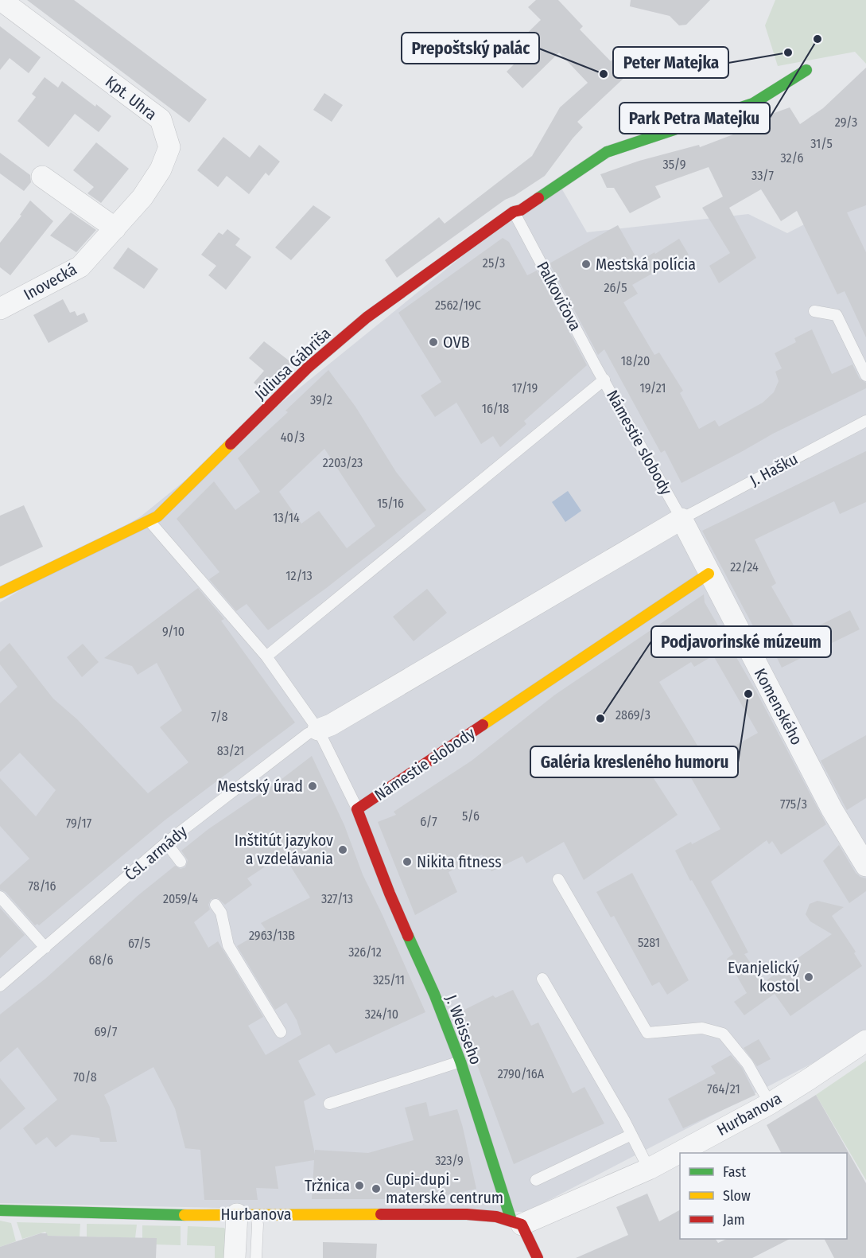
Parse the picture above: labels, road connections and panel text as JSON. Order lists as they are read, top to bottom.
{
  "streets": {
    "street": [
      "Kpt. Uhra",
      "Inovecká",
      "Júliusa Gábriša",
      "Námestie slobody",
      "Komenského",
      "J. Weisseho",
      "Hurbanova"
    ],
    "lane": ["Palkovičova", "J. Hašku", "Čsl. armády"]
  },
  "crossings": [
    ["Kpt. Uhra", "Inovecká"],
    ["Palkovičova", "Júliusa Gábriša"],
    ["Palkovičova", "Námestie slobody"],
    ["Júliusa Gábriša", "Námestie slobody"],
    ["Námestie slobody", "J. Hašku"],
    ["Námestie slobody", "Komenského"],
    ["Námestie slobody", "Čsl. armády"],
    ["Námestie slobody", "J. Weisseho"],
    ["J. Hašku", "Komenského"],
    ["J. Weisseho", "Hurbanova"]
  ],
  "places": [
    "Park Petra Matejku",
    "Peter Matejka",
    "Prepoštský palác",
    "Mestská polícia",
    "OVB",
    "Galéria kresleného humoru",
    "Podjavorinské múzeum",
    "Mestský úrad",
    "Inštitút jazykov a vzdelávania",
    "Nikita fitness",
    "Evanjelický kostol",
    "Tržnica",
    "Cupi-dupi - materské centrum"
  ],
  "house_numbers": [
    "29/3",
    "31/5",
    "32/6",
    "35/9",
    "33/7",
    "25/3",
    "26/5",
    "2562/19C",
    "18/20",
    "17/19",
    "19/21",
    "39/2",
    "16/18",
    "40/3",
    "2203/23",
    "15/16",
    "13/14",
    "22/24",
    "12/13",
    "9/10",
    "2869/3",
    "7/8",
    "83/21",
    "775/3",
    "5/6",
    "6/7",
    "79/17",
    "78/16",
    "2059/4",
    "327/13",
    "2963/13B",
    "5281",
    "67/5",
    "326/12",
    "68/6",
    "325/11",
    "324/10",
    "69/7",
    "2790/16A",
    "70/8",
    "764/21",
    "323/9"
  ],
  "legend": ["Fast", "Slow", "Jam"]
}
